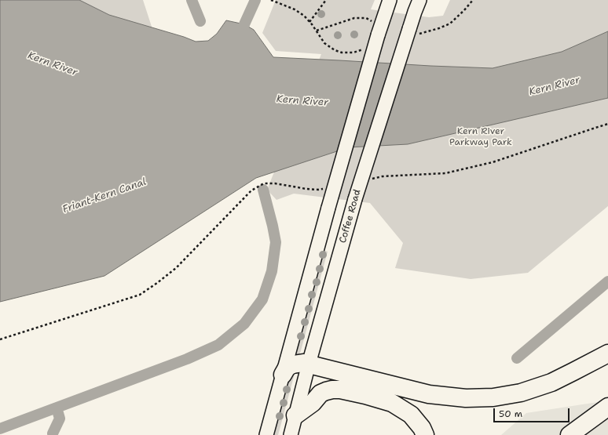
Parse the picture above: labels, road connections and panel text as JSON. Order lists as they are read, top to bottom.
{
  "streets": {
    "main road": ["Coffee Road"]
  },
  "water": ["Kern River", "Friant-Kern Canal"],
  "parks": ["Kern River Parkway Park"],
  "scale_bar": "50 m"
}
